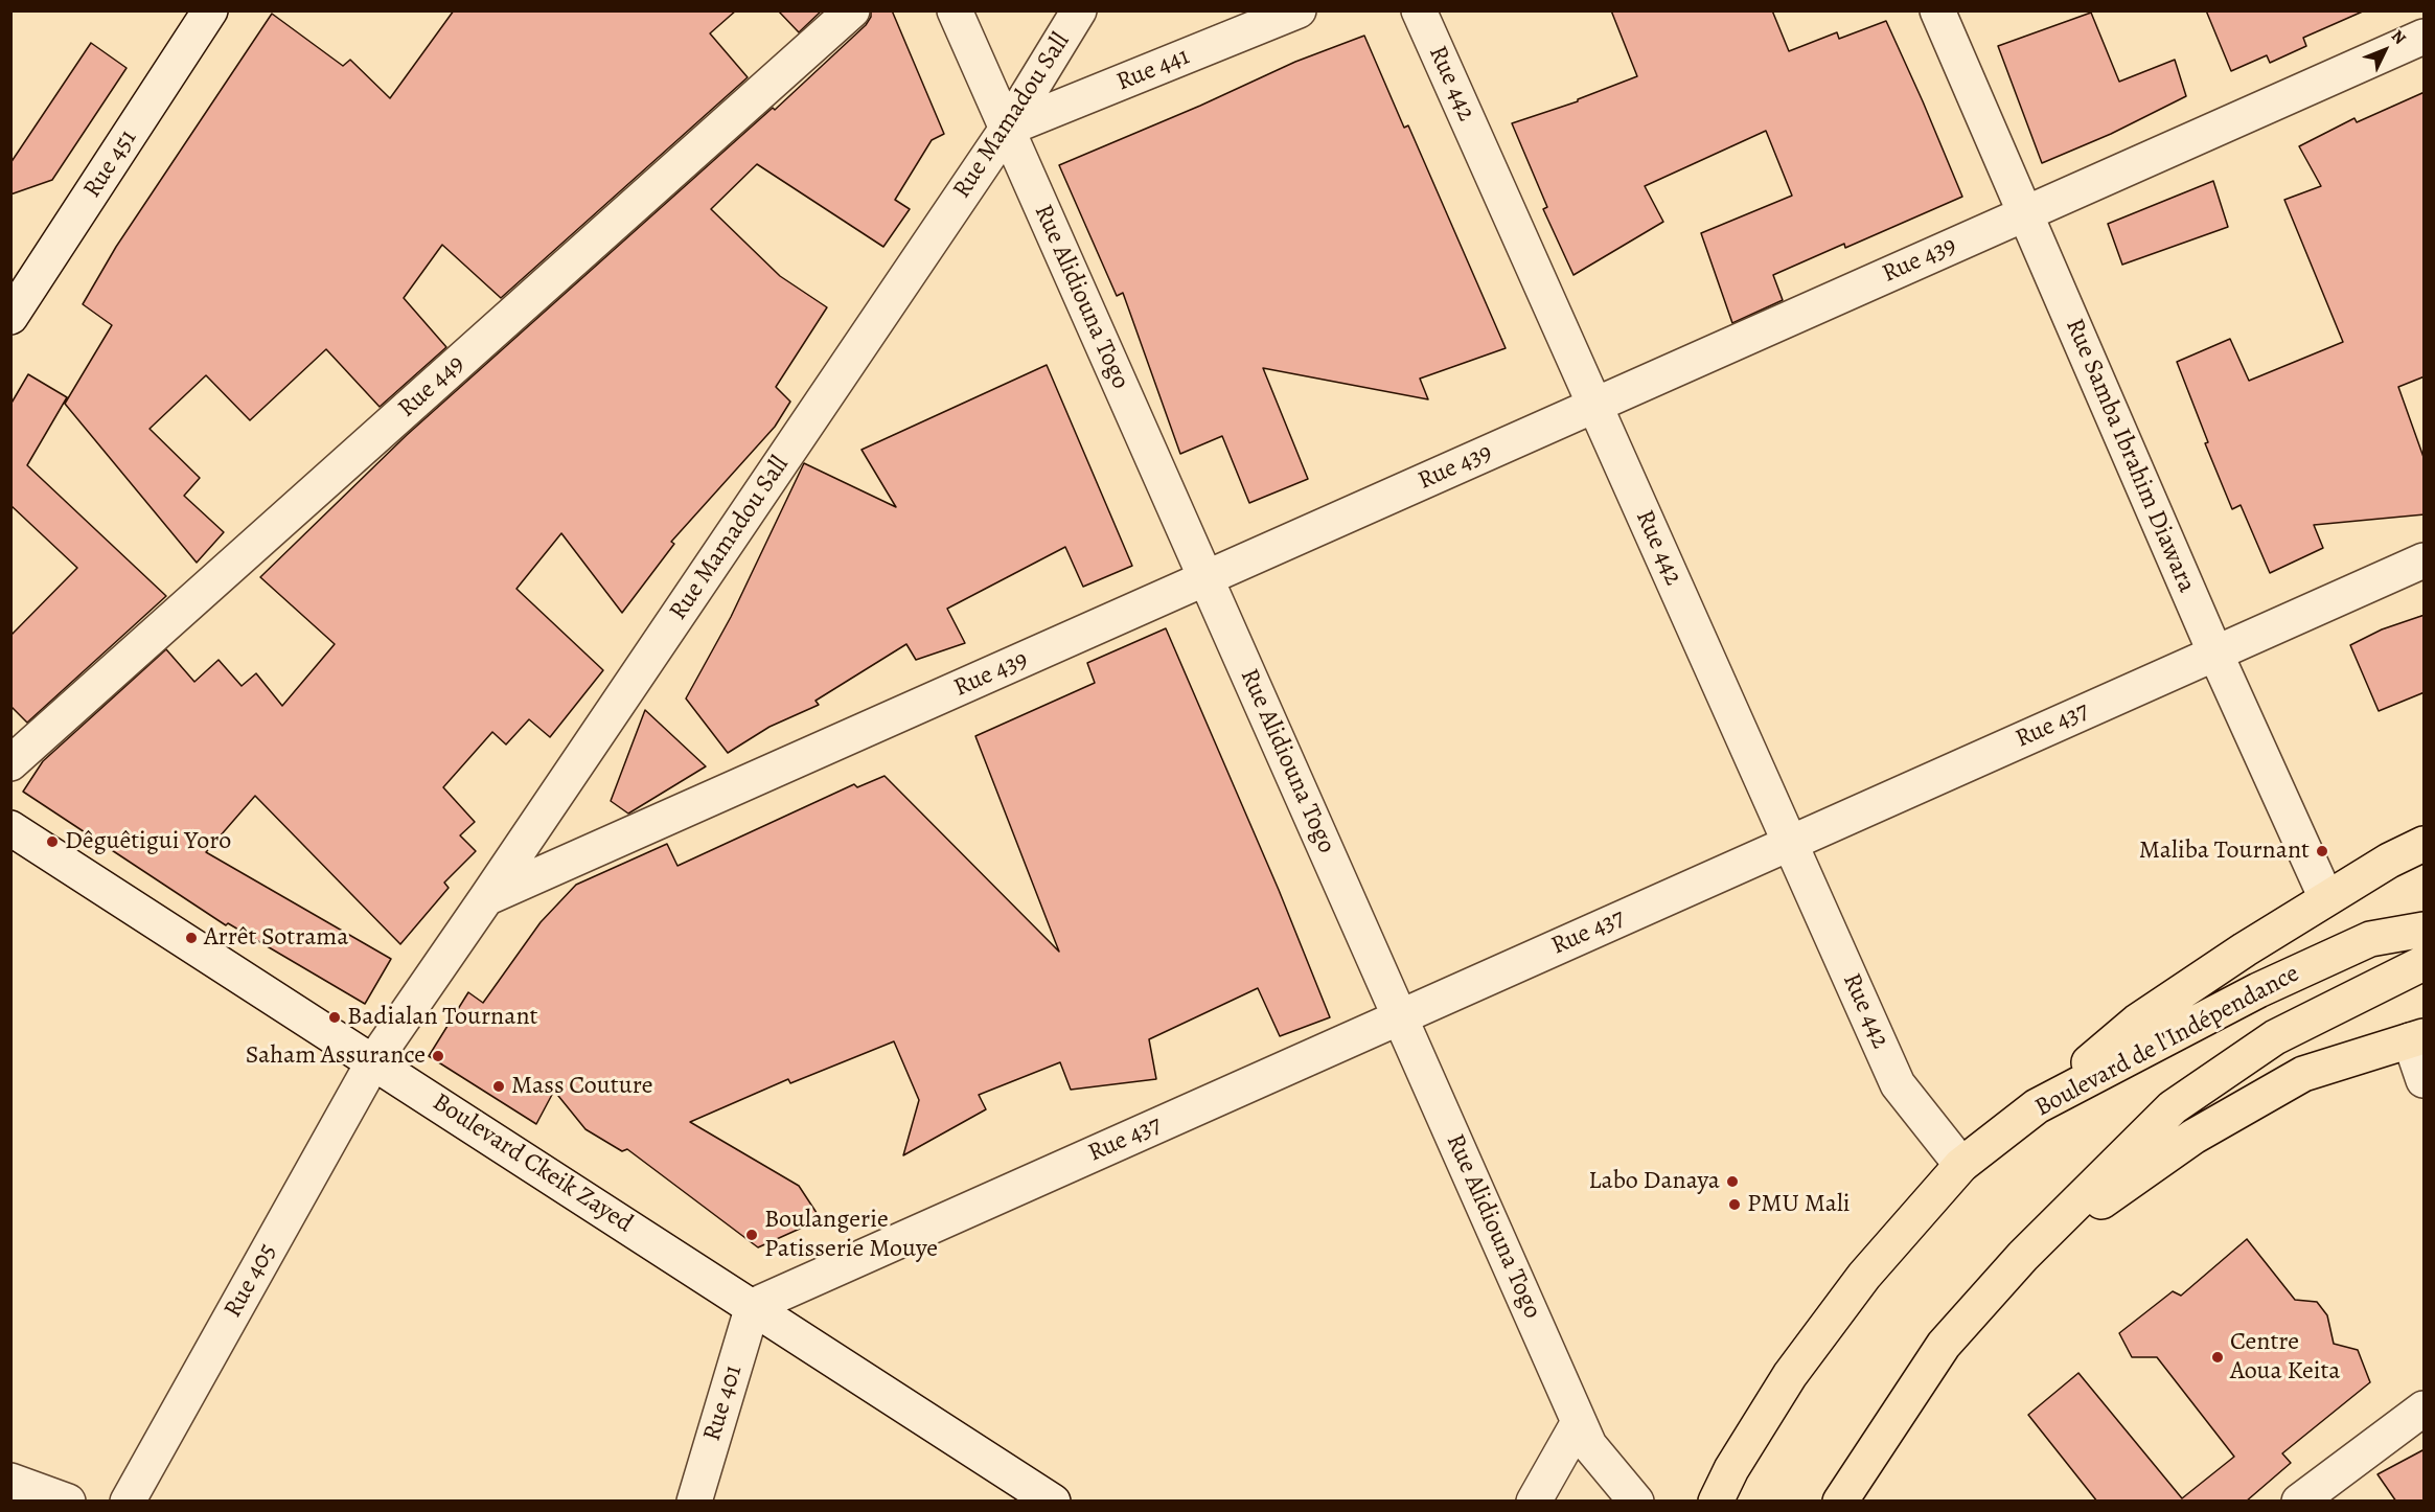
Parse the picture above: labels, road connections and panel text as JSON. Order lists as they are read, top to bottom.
{
  "streets": {
    "highway": ["Boulevard de l'Indépendance"],
    "street": [
      "Rue 441",
      "Rue 442",
      "Rue Mamadou Sall",
      "Rue 451",
      "Rue 439",
      "Rue Alidiouna Togo",
      "Rue 449",
      "Rue Samba Ibrahim Diawara",
      "Rue 437",
      "Boulevard Ckeik Zayed",
      "Rue 405",
      "Rue 401"
    ]
  },
  "crossings": [
    ["Rue 441", "Rue Mamadou Sall"],
    ["Rue 441", "Rue Alidiouna Togo"],
    ["Rue 442", "Rue 439"],
    ["Rue 442", "Rue 437"],
    ["Rue 442", "Boulevard de l'Indépendance"],
    ["Rue Mamadou Sall", "Rue 439"],
    ["Rue Mamadou Sall", "Rue Alidiouna Togo"],
    ["Rue Mamadou Sall", "Boulevard Ckeik Zayed"],
    ["Rue Mamadou Sall", "Rue 405"],
    ["Rue 439", "Rue Alidiouna Togo"],
    ["Rue 439", "Rue Samba Ibrahim Diawara"],
    ["Rue Alidiouna Togo", "Rue 437"],
    ["Rue Samba Ibrahim Diawara", "Rue 437"],
    ["Rue 437", "Boulevard Ckeik Zayed"],
    ["Rue 437", "Rue 401"],
    ["Boulevard Ckeik Zayed", "Rue 405"],
    ["Boulevard Ckeik Zayed", "Rue 401"]
  ],
  "places": [
    "Dêguêtigui Yoro",
    "Maliba Tournant",
    "Arrêt Sotrama",
    "Badialan Tournant",
    "Saham Assurance",
    "Mass Couture",
    "Labo Danaya",
    "PMU Mali",
    "Boulangerie Patisserie Mouye",
    "Centre Aoua Keita"
  ],
  "north": "top right"
}
